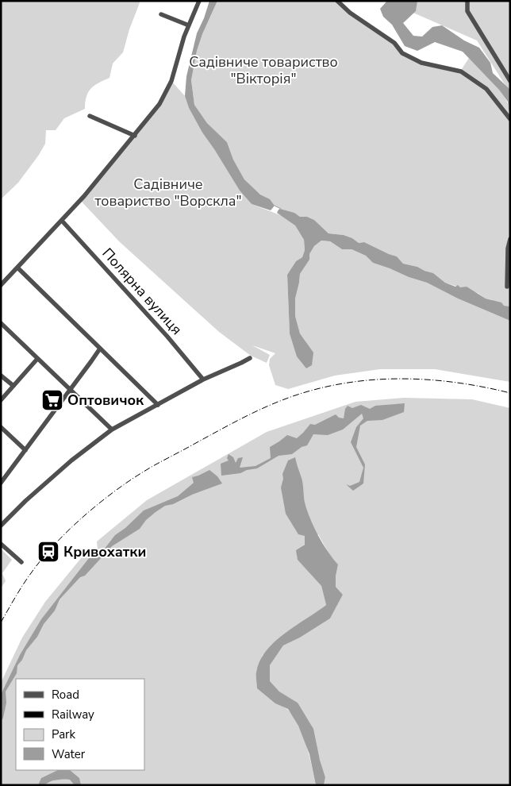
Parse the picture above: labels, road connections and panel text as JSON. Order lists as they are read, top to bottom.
{
  "streets": {
    "street": ["Полярна вулиця"]
  },
  "parks": ["Садівниче товариство \"Вікторія\"", "Садівниче товариство \"Ворскла\""],
  "places": {
    "supermarket": ["Оптовичок"],
    "station": ["Кривохатки"]
  },
  "legend": [
    "Road",
    "Railway",
    "Park",
    "Water"
  ]
}
